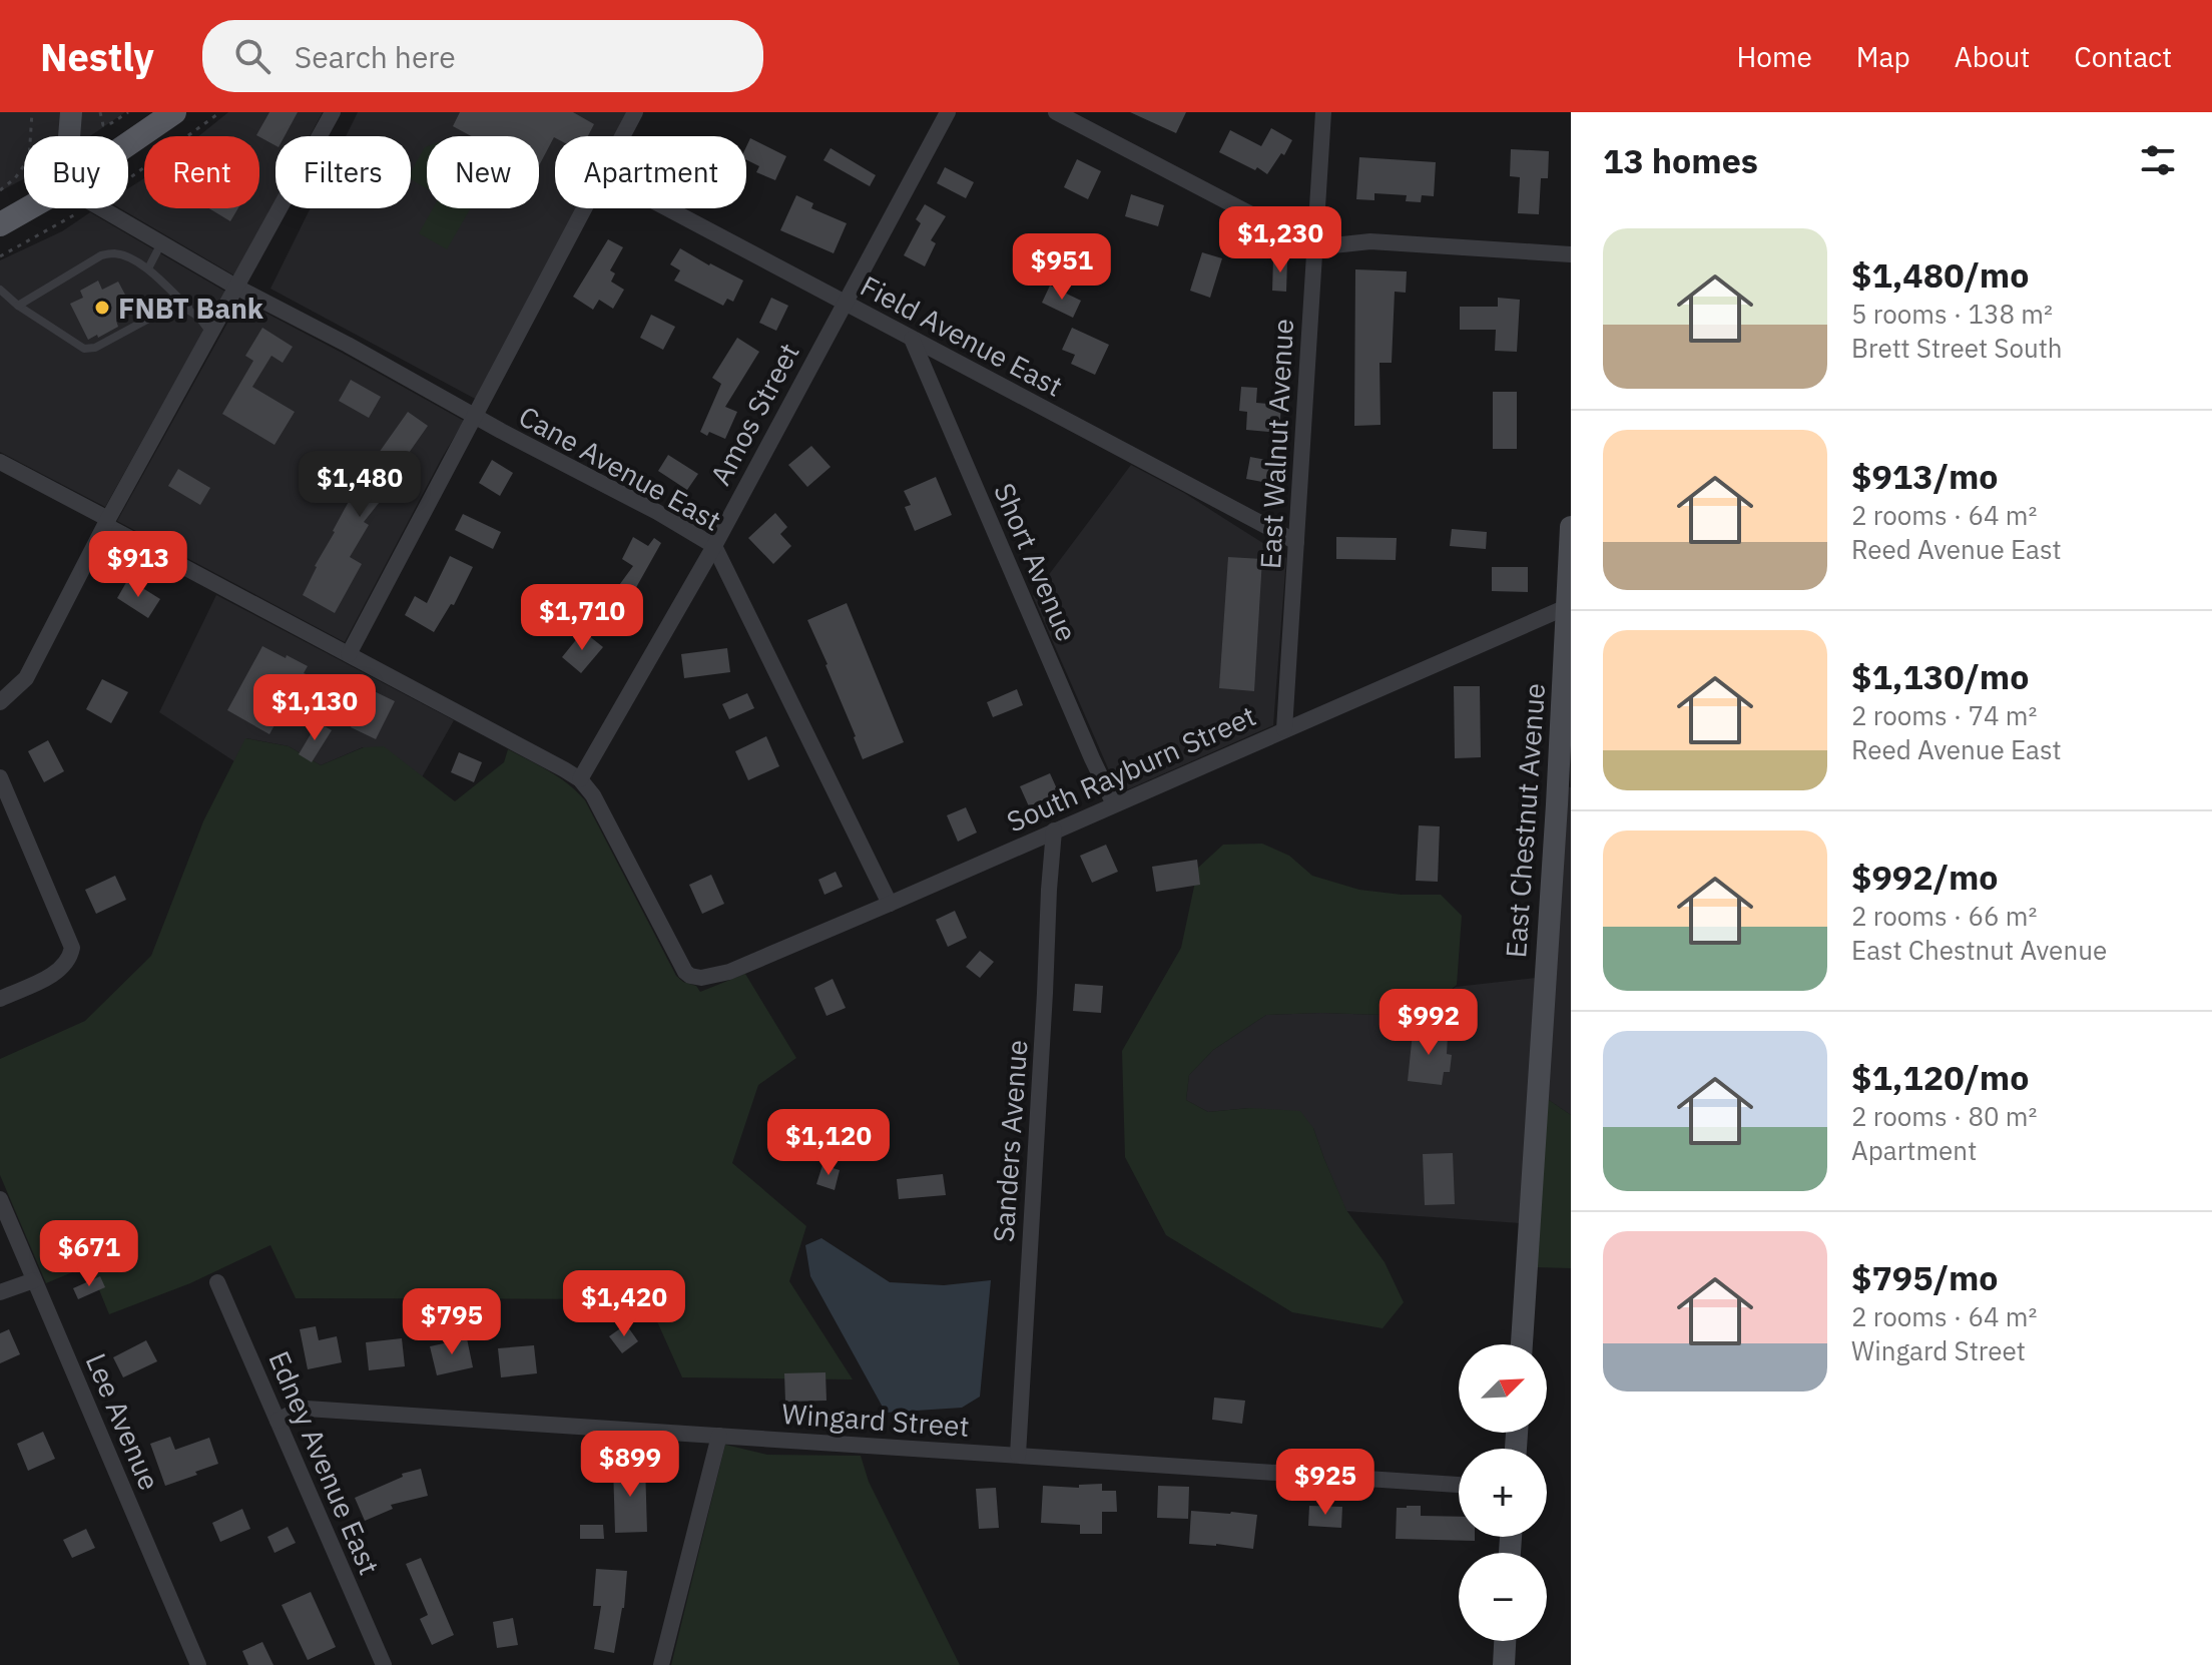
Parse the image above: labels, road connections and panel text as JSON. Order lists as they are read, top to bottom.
{
  "streets": {
    "street": [
      "Field Avenue East",
      "Amos Street",
      "East Walnut Avenue",
      "Cane Avenue East",
      "Short Avenue",
      "South Rayburn Street",
      "East Chestnut Avenue",
      "Sanders Avenue",
      "Wingard Street",
      "Lee Avenue",
      "Edney Avenue East"
    ]
  },
  "crossings": [
    ["Field Avenue East", "Amos Street"],
    ["Field Avenue East", "East Walnut Avenue"],
    ["Field Avenue East", "Short Avenue"],
    ["Amos Street", "Cane Avenue East"],
    ["Amos Street", "South Rayburn Street"],
    ["East Walnut Avenue", "South Rayburn Street"],
    ["Cane Avenue East", "South Rayburn Street"],
    ["Short Avenue", "South Rayburn Street"],
    ["South Rayburn Street", "East Chestnut Avenue"],
    ["South Rayburn Street", "Sanders Avenue"],
    ["Sanders Avenue", "Wingard Street"],
    ["Wingard Street", "Edney Avenue East"]
  ],
  "places": ["FNBT Bank"],
  "north": "top right",
  "page": {
    "header": "Nestly",
    "search": "Search here",
    "nav": [
      "Home",
      "Map",
      "About",
      "Contact"
    ],
    "heading": "13 homes",
    "chip": [
      "Buy",
      "Rent",
      "Filters",
      "New",
      "Apartment"
    ],
    "price": [
      "$1,230",
      "$951",
      "$1,480",
      "$913",
      "$1,710",
      "$1,130",
      "$992",
      "$1,120",
      "$671",
      "$1,420",
      "$795",
      "$899",
      "$925"
    ],
    "list": [
      {
        "name": "$1,480/mo",
        "note": "5 rooms · 138 m² · Brett Street South"
      },
      {
        "name": "$913/mo",
        "note": "2 rooms · 64 m² · Reed Avenue East"
      },
      {
        "name": "$1,130/mo",
        "note": "2 rooms · 74 m² · Reed Avenue East"
      },
      {
        "name": "$992/mo",
        "note": "2 rooms · 66 m² · East Chestnut Avenue"
      },
      {
        "name": "$1,120/mo",
        "note": "2 rooms · 80 m² · Apartment"
      },
      {
        "name": "$795/mo",
        "note": "2 rooms · 64 m² · Wingard Street"
      }
    ],
    "map_buttons": ["+", "−"]
  }
}
